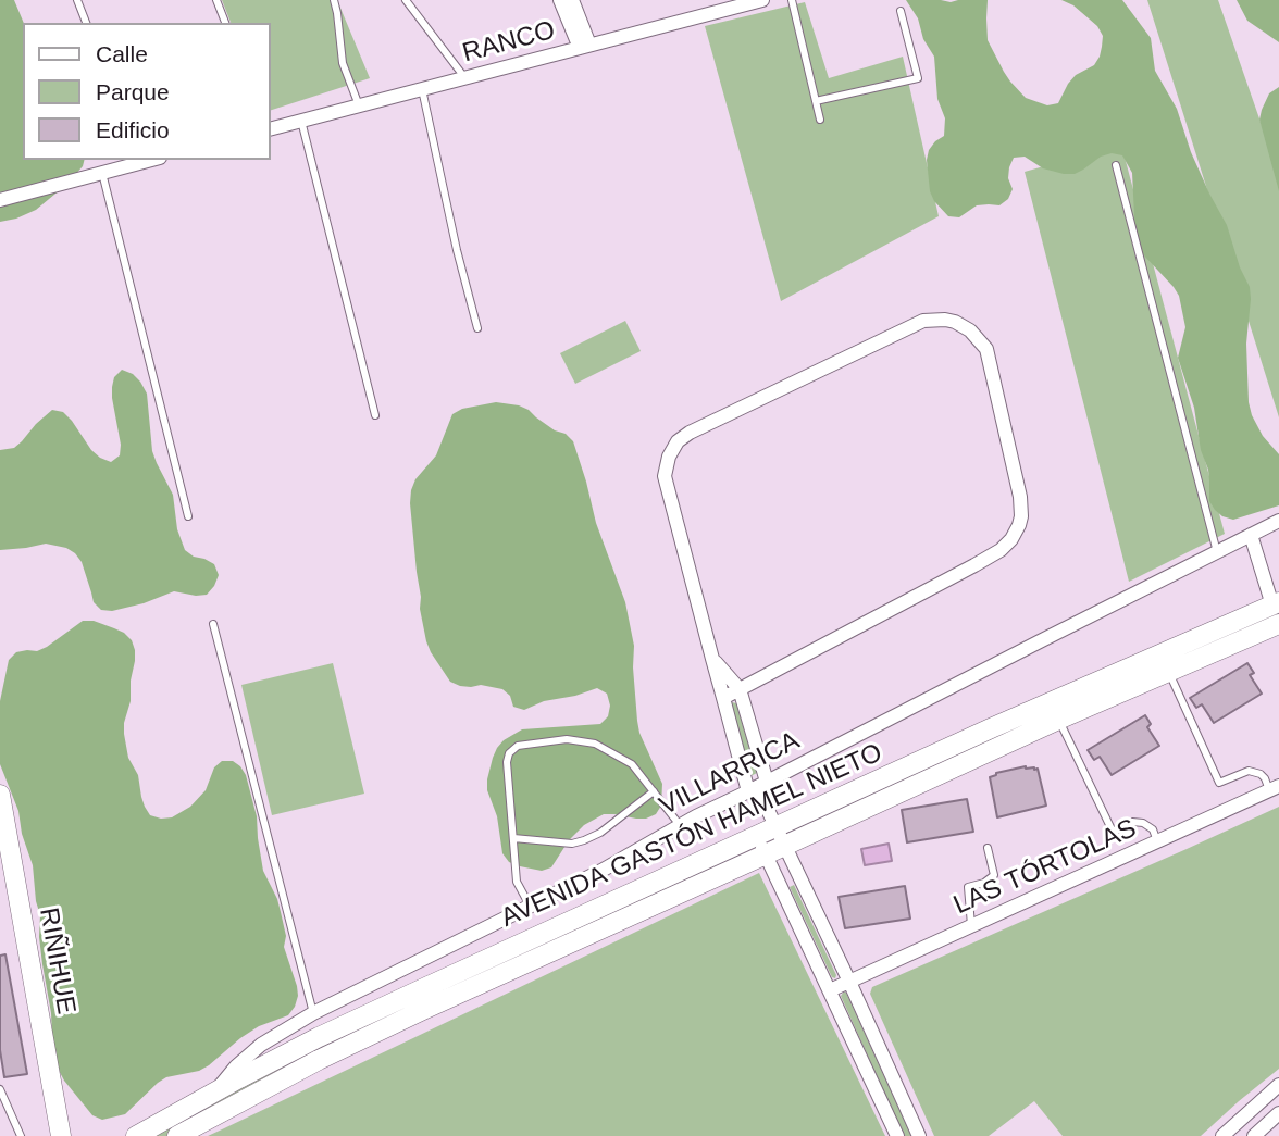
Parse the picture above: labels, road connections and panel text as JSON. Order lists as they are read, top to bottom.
{
  "streets": {
    "main road": ["AVENIDA GASTÓN HAMEL NIETO", "RIÑIHUE"],
    "street": ["RANCO", "VILLARRICA", "LAS TÓRTOLAS"]
  },
  "crossings": [
    ["VILLARRICA", "AVENIDA GASTÓN HAMEL NIETO"]
  ],
  "legend": ["Calle", "Parque", "Edificio"]
}
